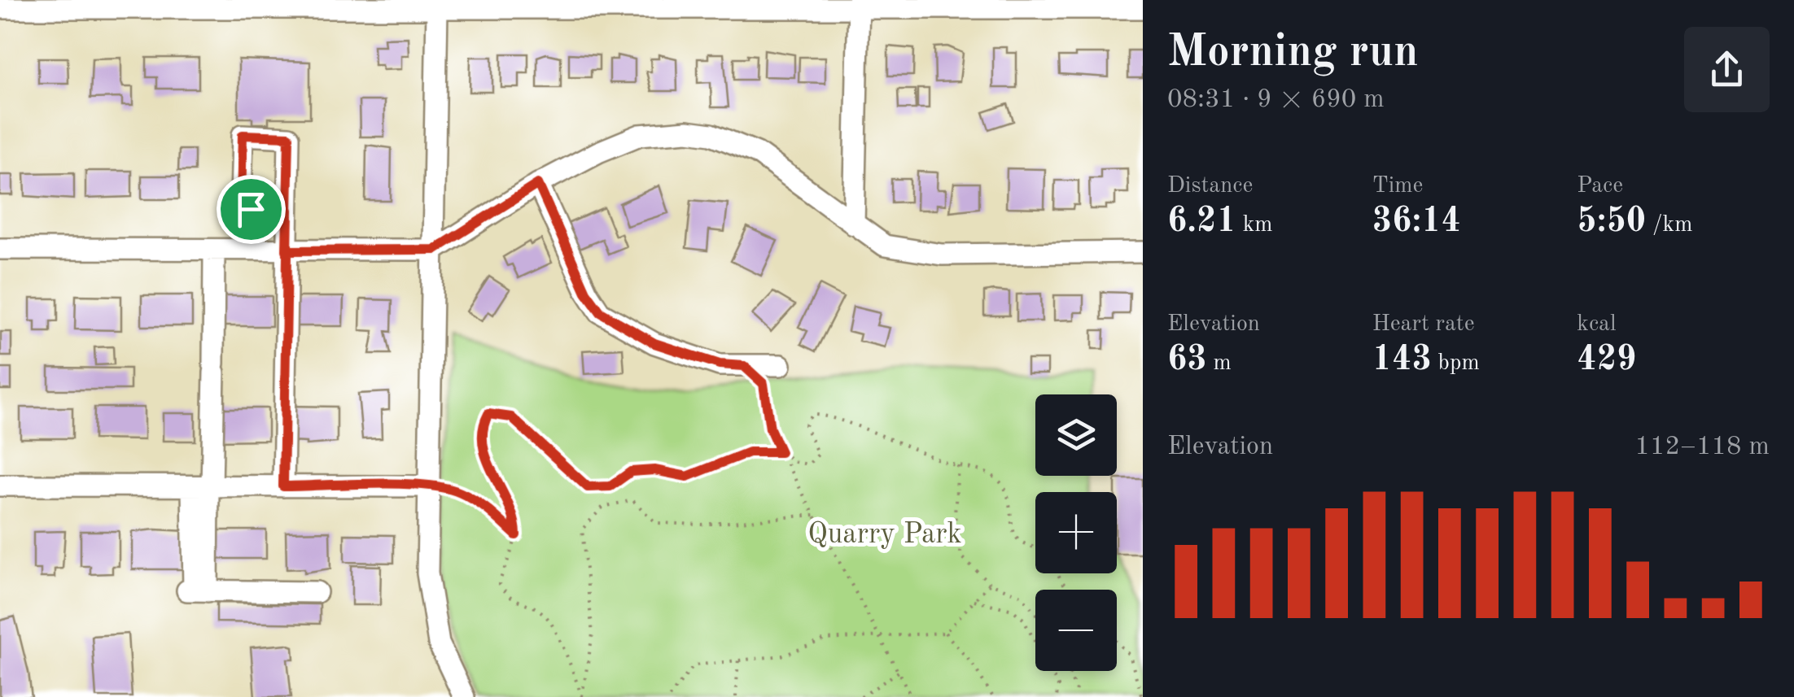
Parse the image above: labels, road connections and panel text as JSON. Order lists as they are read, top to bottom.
{
  "parks": ["Quarry Park"],
  "page": {
    "heading": ["Morning run", "08:31 · 9 × 690 m"],
    "stats": [
      ["Distance", "6.21 km"],
      ["Time", "36:14"],
      ["Pace", "5:50 /km"],
      ["Elevation", "63 m"],
      ["Heart rate", "143 bpm"],
      ["kcal", "429"]
    ],
    "map_buttons": ["+", "−"],
    "chart": ["Elevation", "112–118 m"]
  }
}
